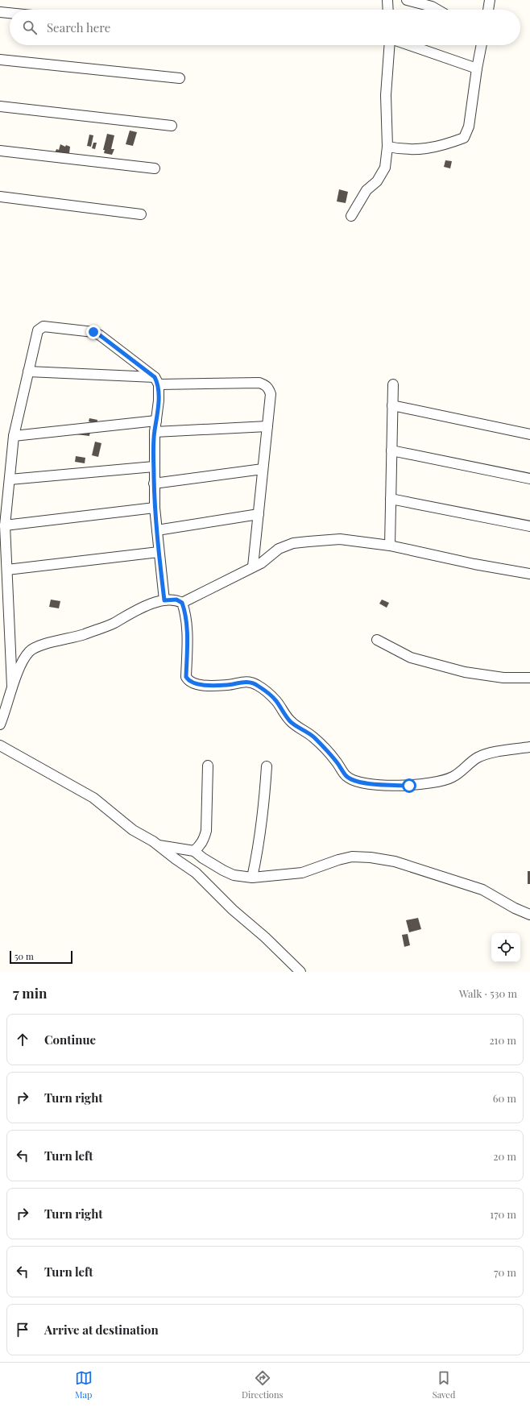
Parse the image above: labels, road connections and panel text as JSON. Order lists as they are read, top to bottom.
{
  "scale_bar": "50 m",
  "page": {
    "search": "Search here",
    "scale": "50 m",
    "heading": ["7 min", "Walk · 530 m"],
    "list": [
      ["Continue", "210 m"],
      ["Turn right", "60 m"],
      ["Turn left", "20 m"],
      ["Turn right", "170 m"],
      ["Turn left", "70 m"],
      "Arrive at destination"
    ],
    "nav": ["Map", "Directions", "Saved"]
  }
}
